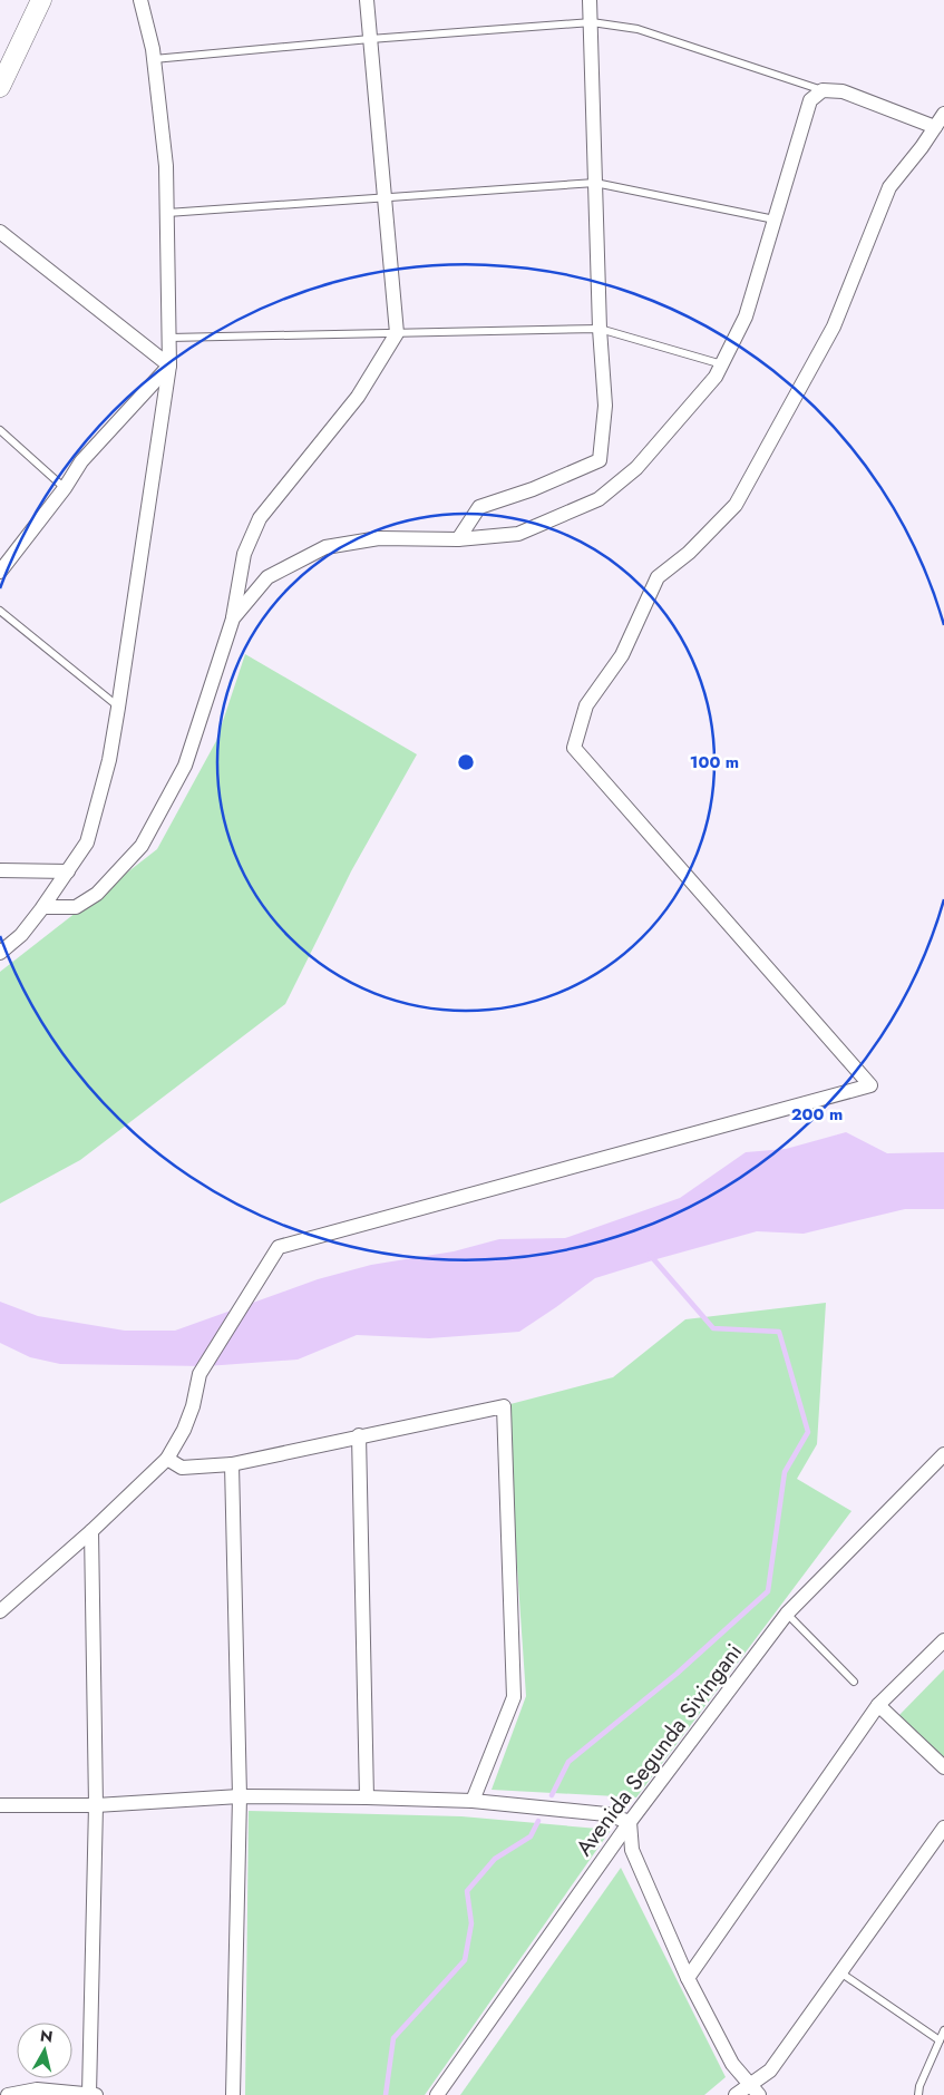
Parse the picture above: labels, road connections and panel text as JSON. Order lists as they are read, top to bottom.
{
  "streets": {
    "street": ["Avenida Segunda Sivingani"]
  },
  "north": "top",
  "rings": ["100 m", "200 m"]
}
